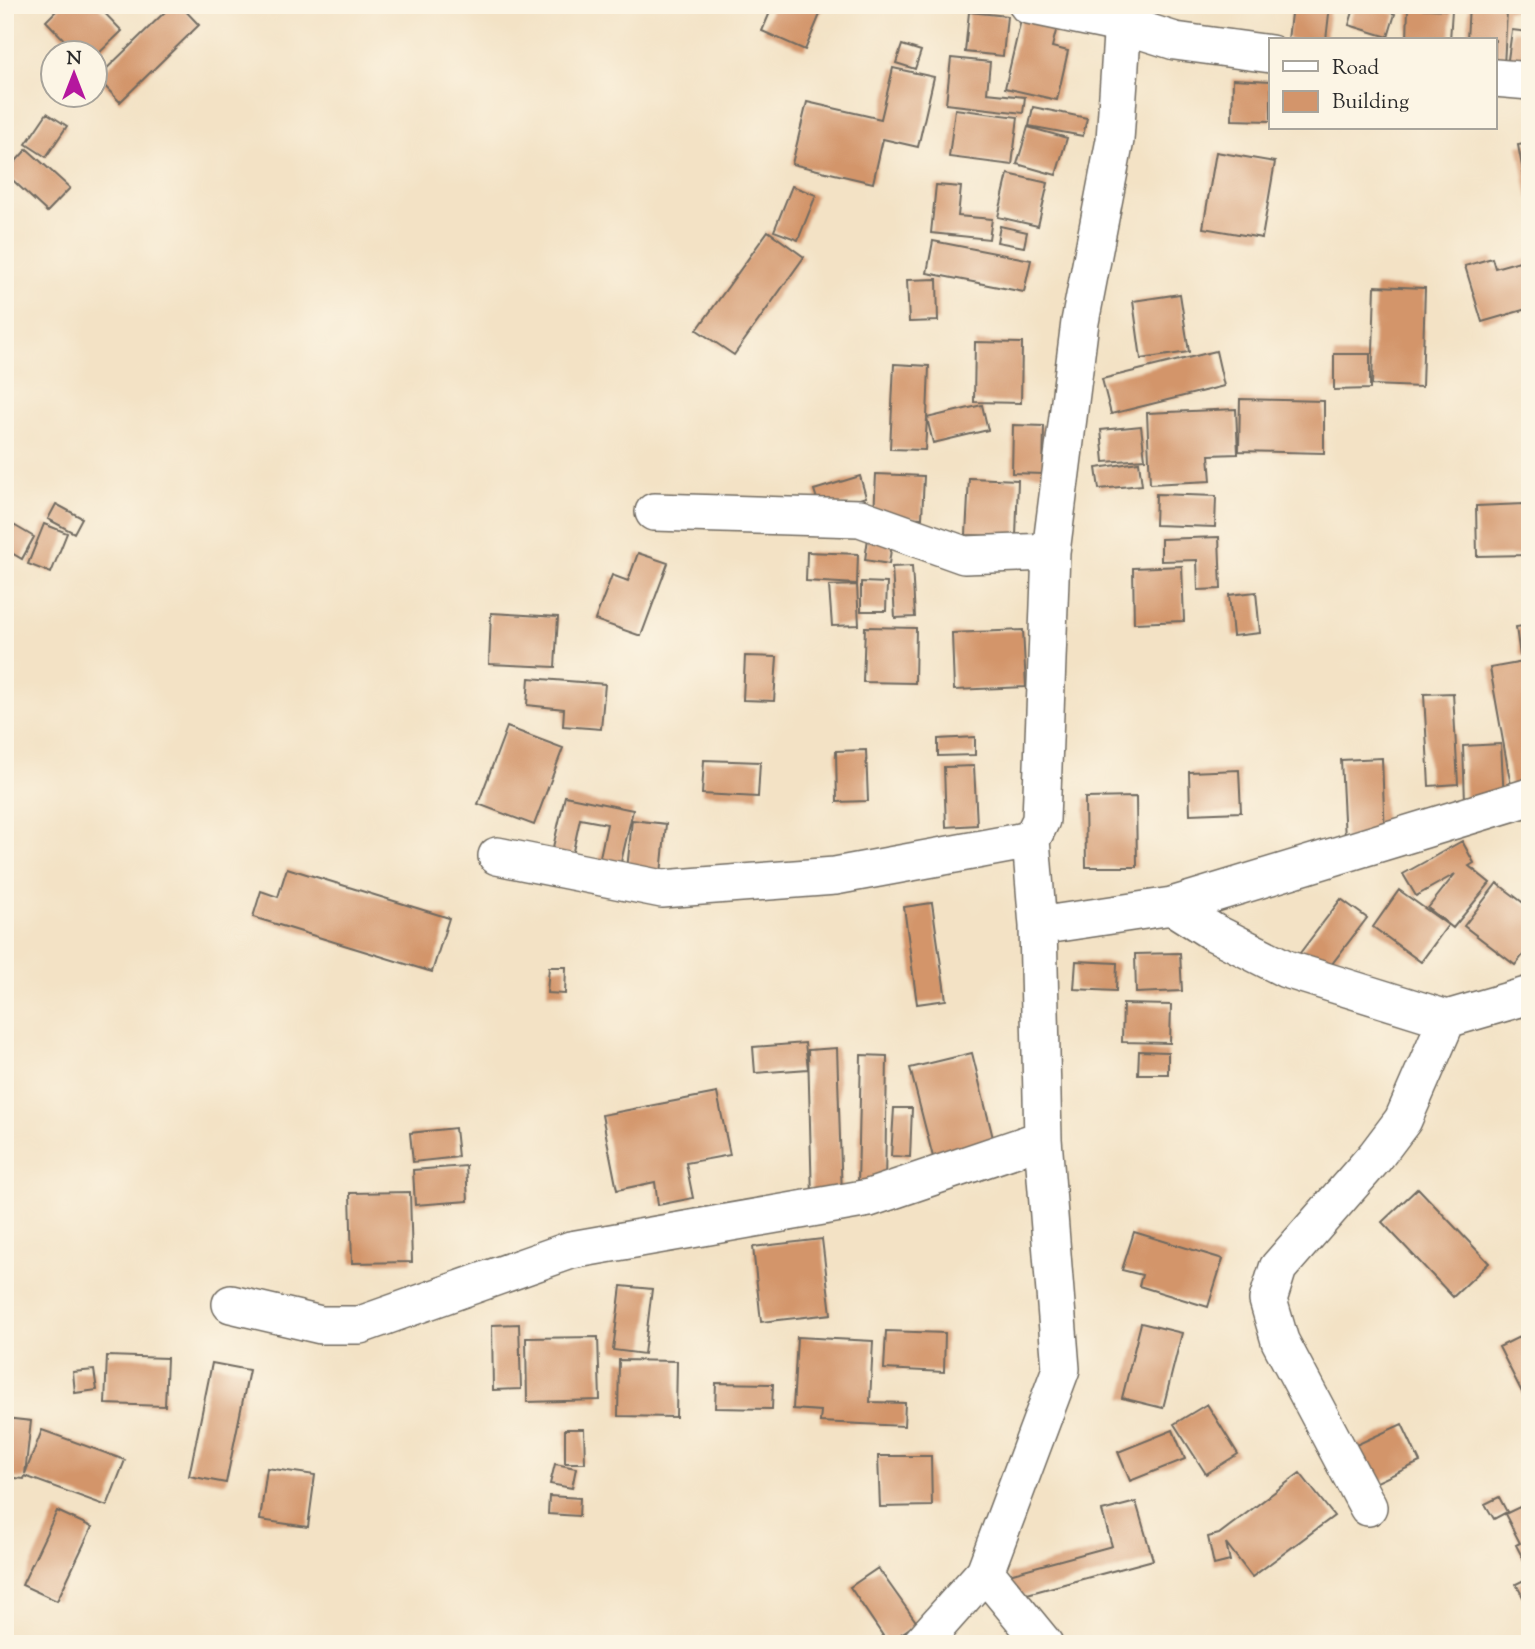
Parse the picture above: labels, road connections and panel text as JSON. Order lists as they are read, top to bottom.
{
  "legend": ["Road", "Building"],
  "north": "top"
}
